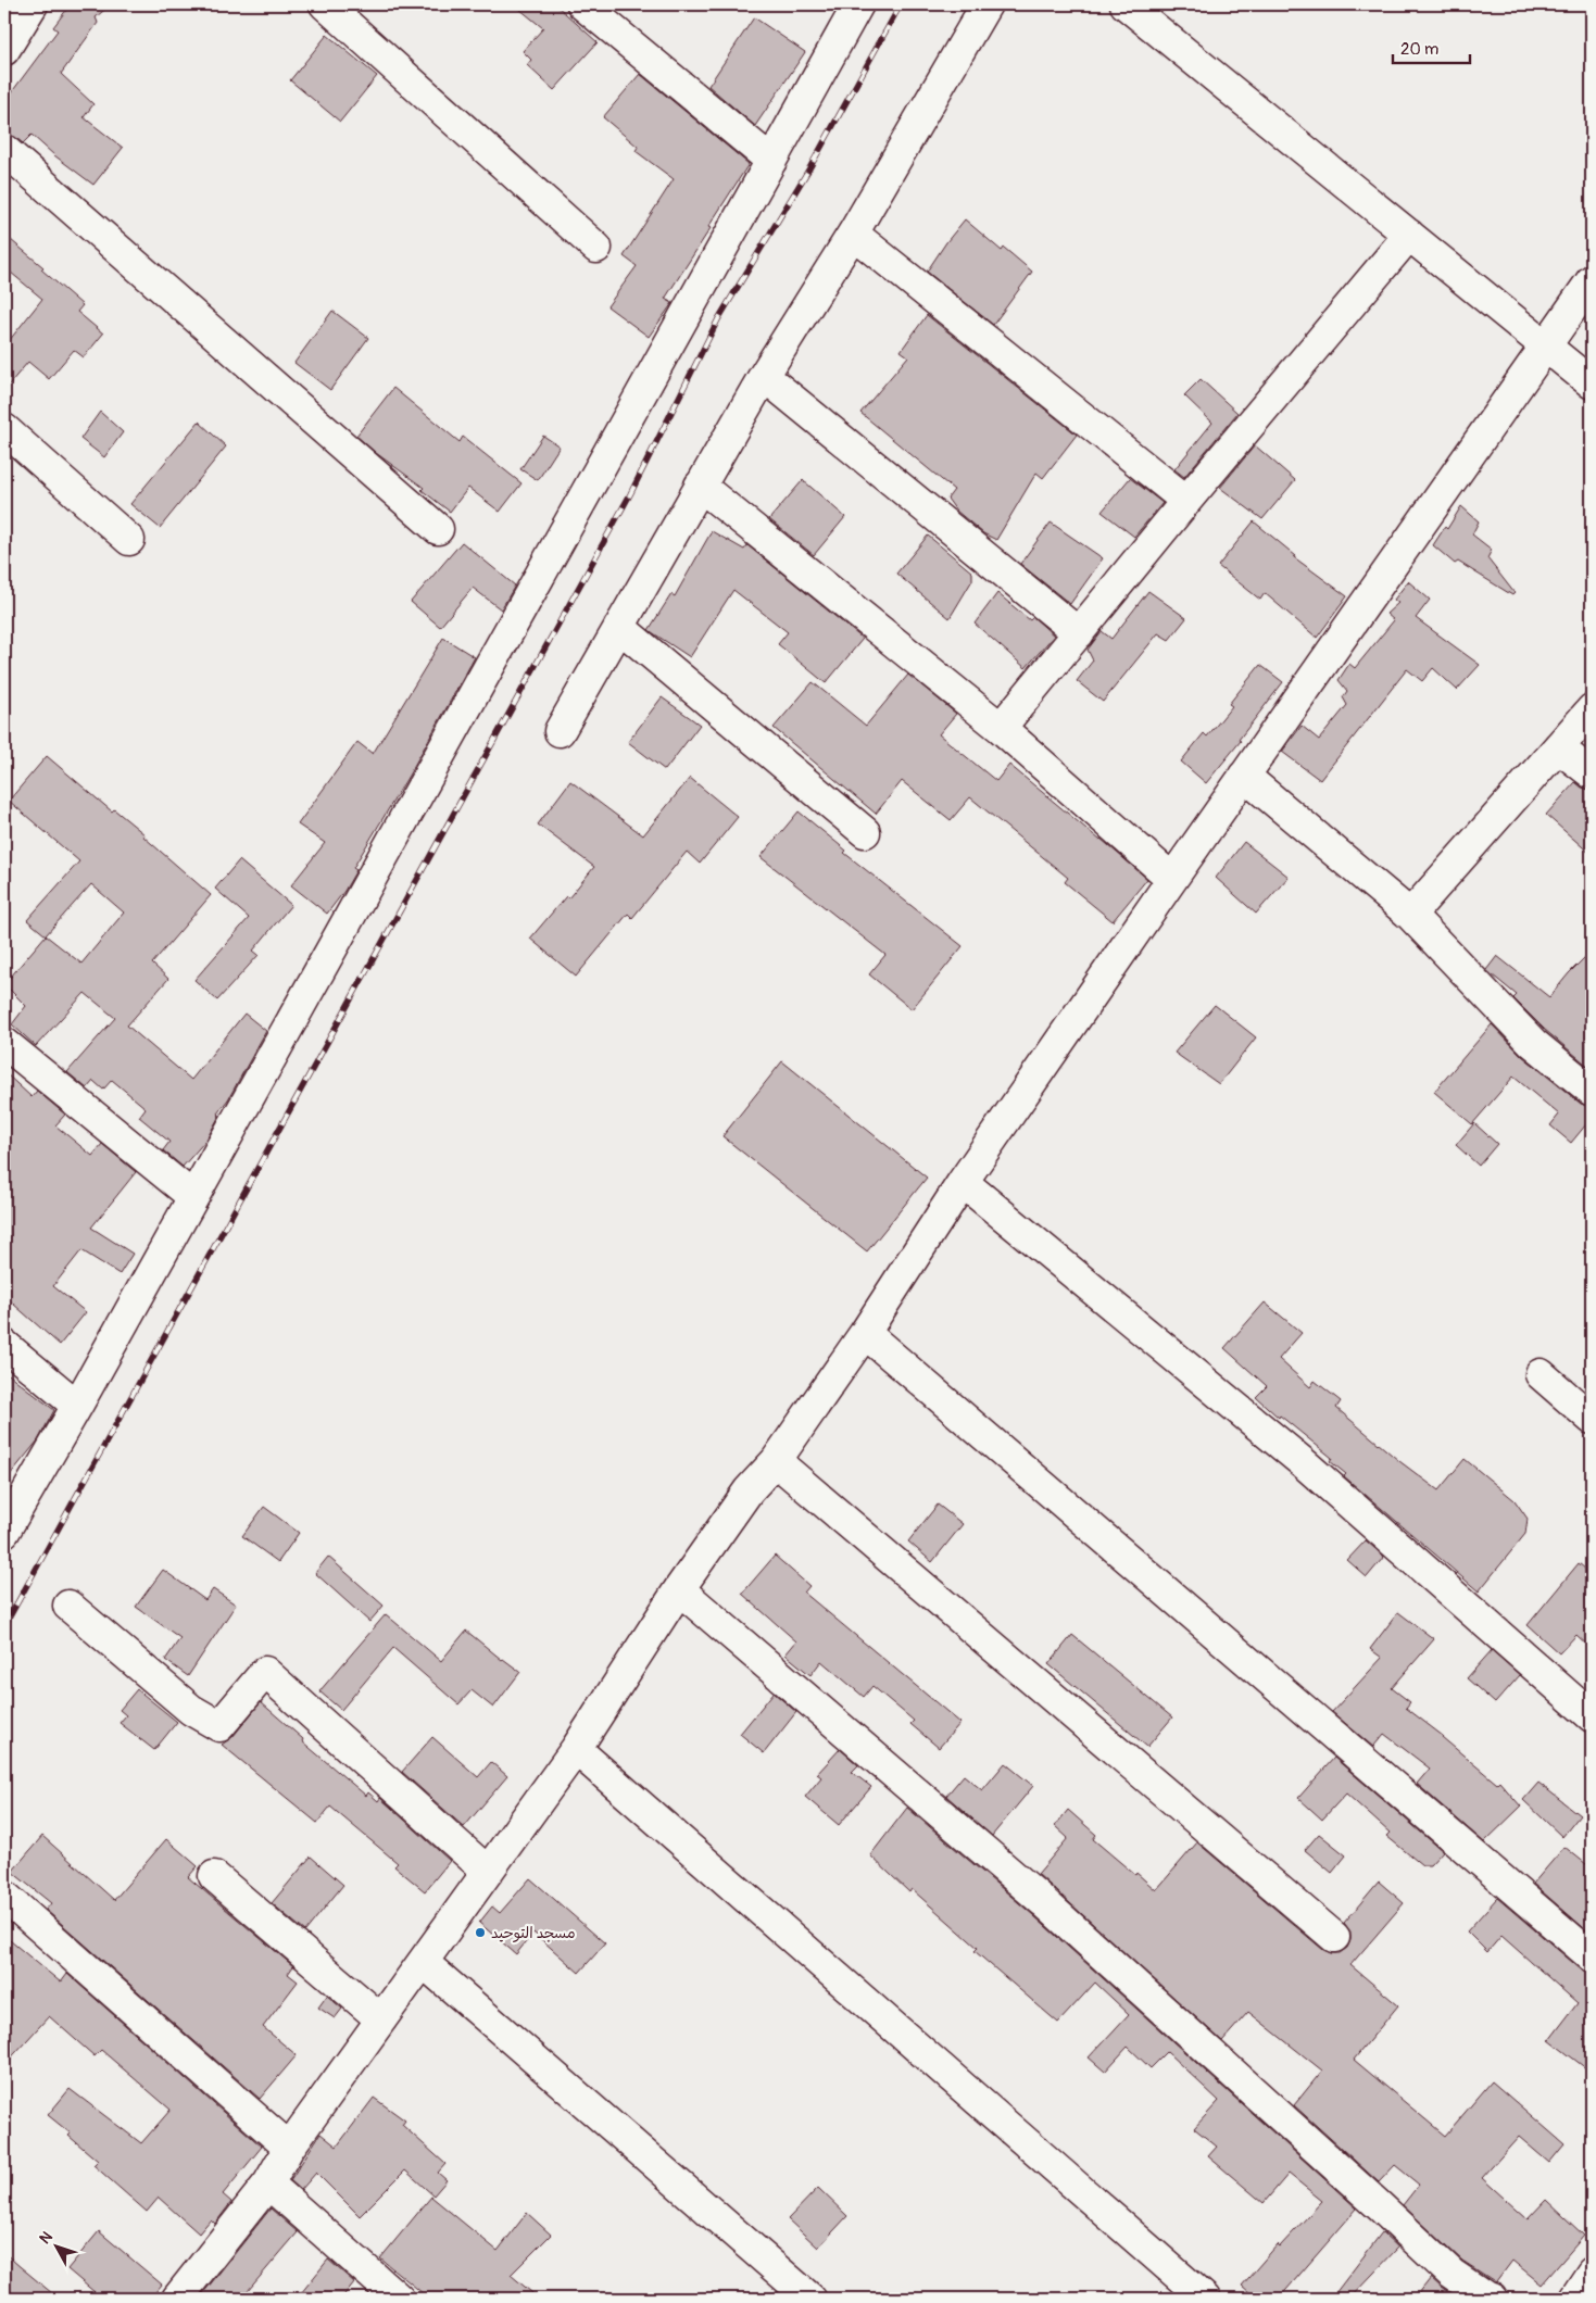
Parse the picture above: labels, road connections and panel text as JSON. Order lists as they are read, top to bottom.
{
  "places": ["مسجد التوحيد"],
  "scale_bar": "20 m",
  "north": "top left"
}
